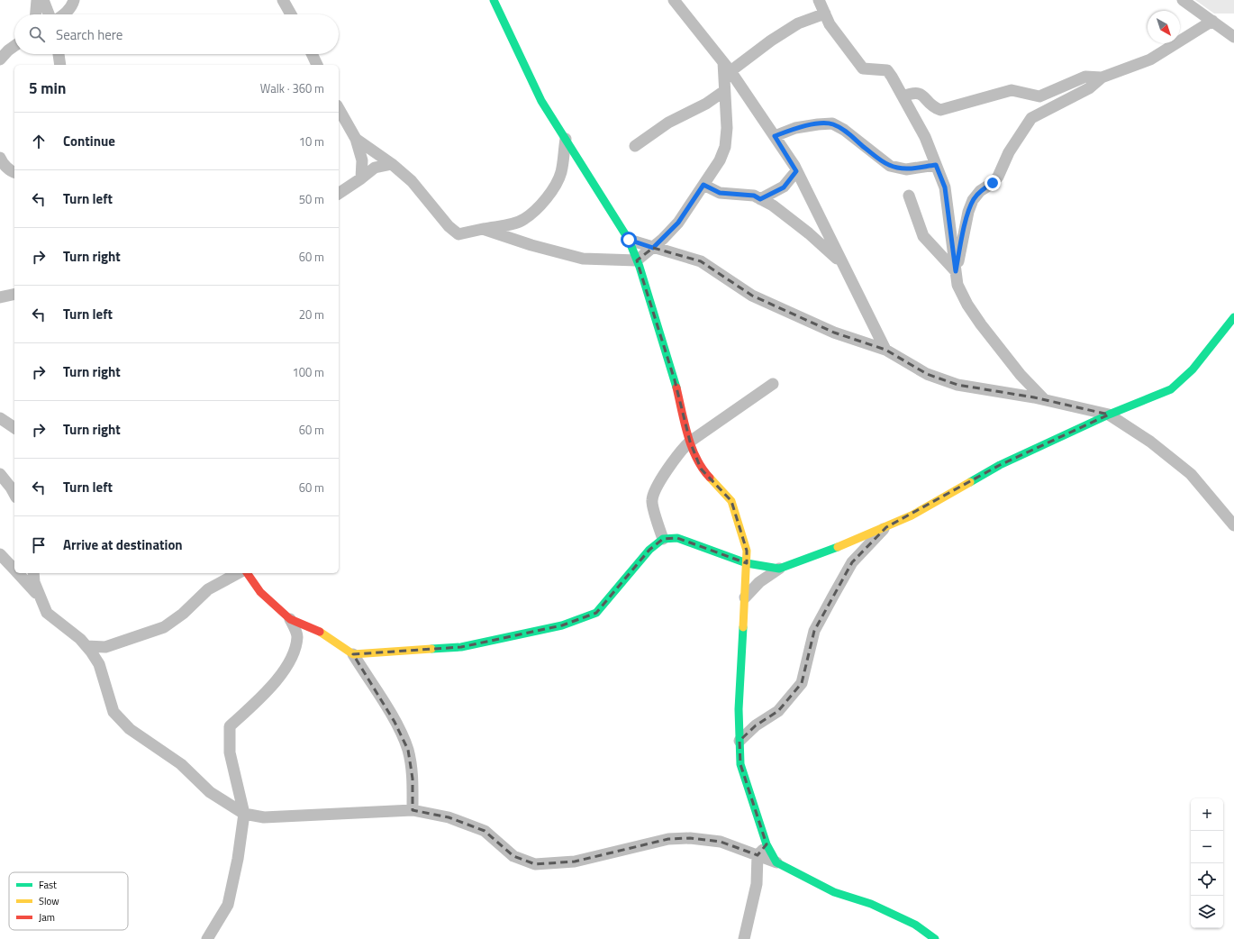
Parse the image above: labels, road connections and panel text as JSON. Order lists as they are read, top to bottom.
{
  "legend": ["Fast", "Slow", "Jam"],
  "north": "bottom right",
  "page": {
    "search": "Search here",
    "heading": ["5 min", "Walk · 360 m"],
    "list": [
      ["Continue", "10 m"],
      ["Turn left", "50 m"],
      ["Turn right", "60 m"],
      ["Turn left", "20 m"],
      ["Turn right", "100 m"],
      ["Turn right", "60 m"],
      ["Turn left", "60 m"],
      "Arrive at destination"
    ],
    "map_buttons": ["+", "−"]
  }
}
